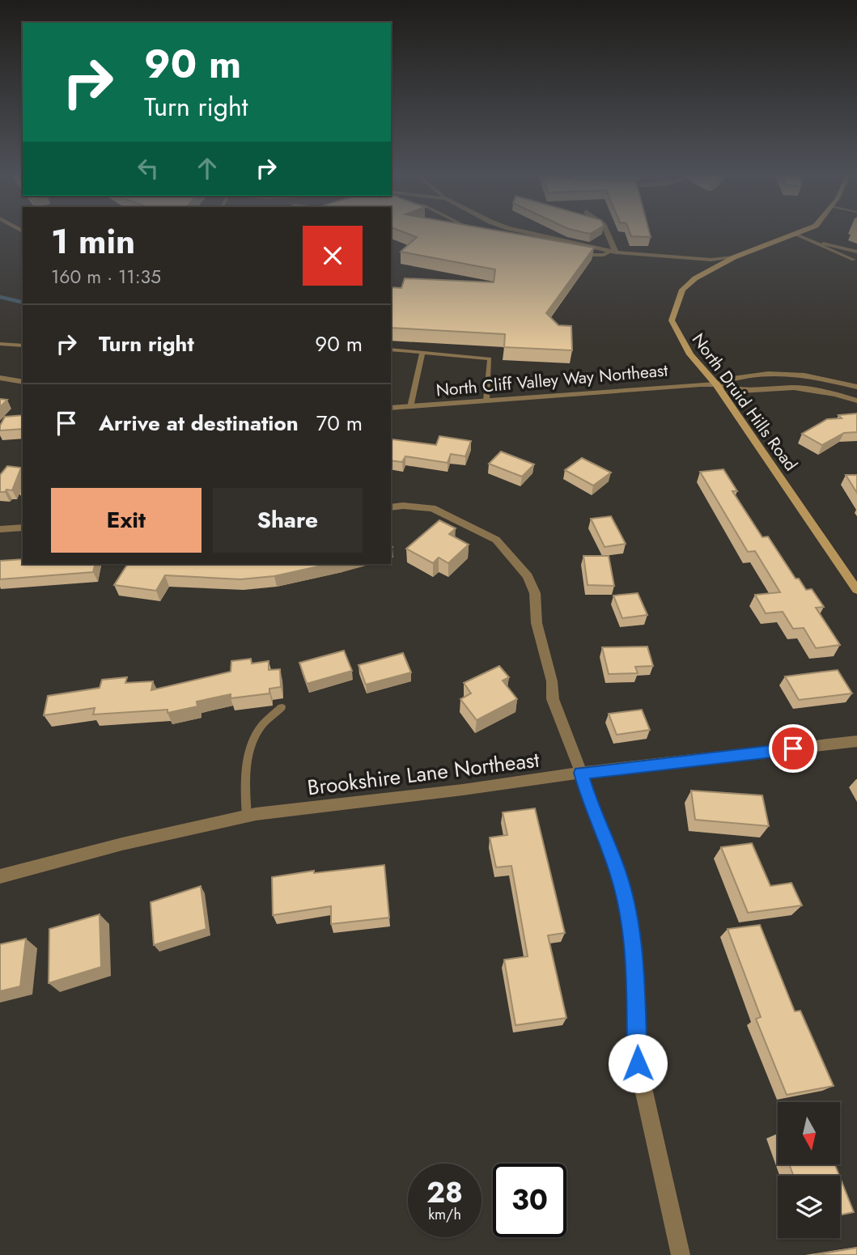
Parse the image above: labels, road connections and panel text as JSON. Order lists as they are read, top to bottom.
{
  "streets": {
    "main road": ["North Druid Hills Road"],
    "street": ["North Cliff Valley Way Northeast", "Brookshire Lane Northeast"]
  },
  "crossings": [
    ["North Cliff Valley Way Northeast", "North Druid Hills Road"]
  ],
  "north": "bottom",
  "page": {
    "turn": ["90 m", "Turn right"],
    "heading": ["1 min", "160 m · 11:35"],
    "list": [
      {
        "name": "Turn right",
        "value": "90 m"
      },
      {
        "name": "Arrive at destination",
        "value": "70 m"
      }
    ],
    "buttons": ["Exit", "Share"],
    "speed": "28 km/h",
    "limit": "30"
  }
}
